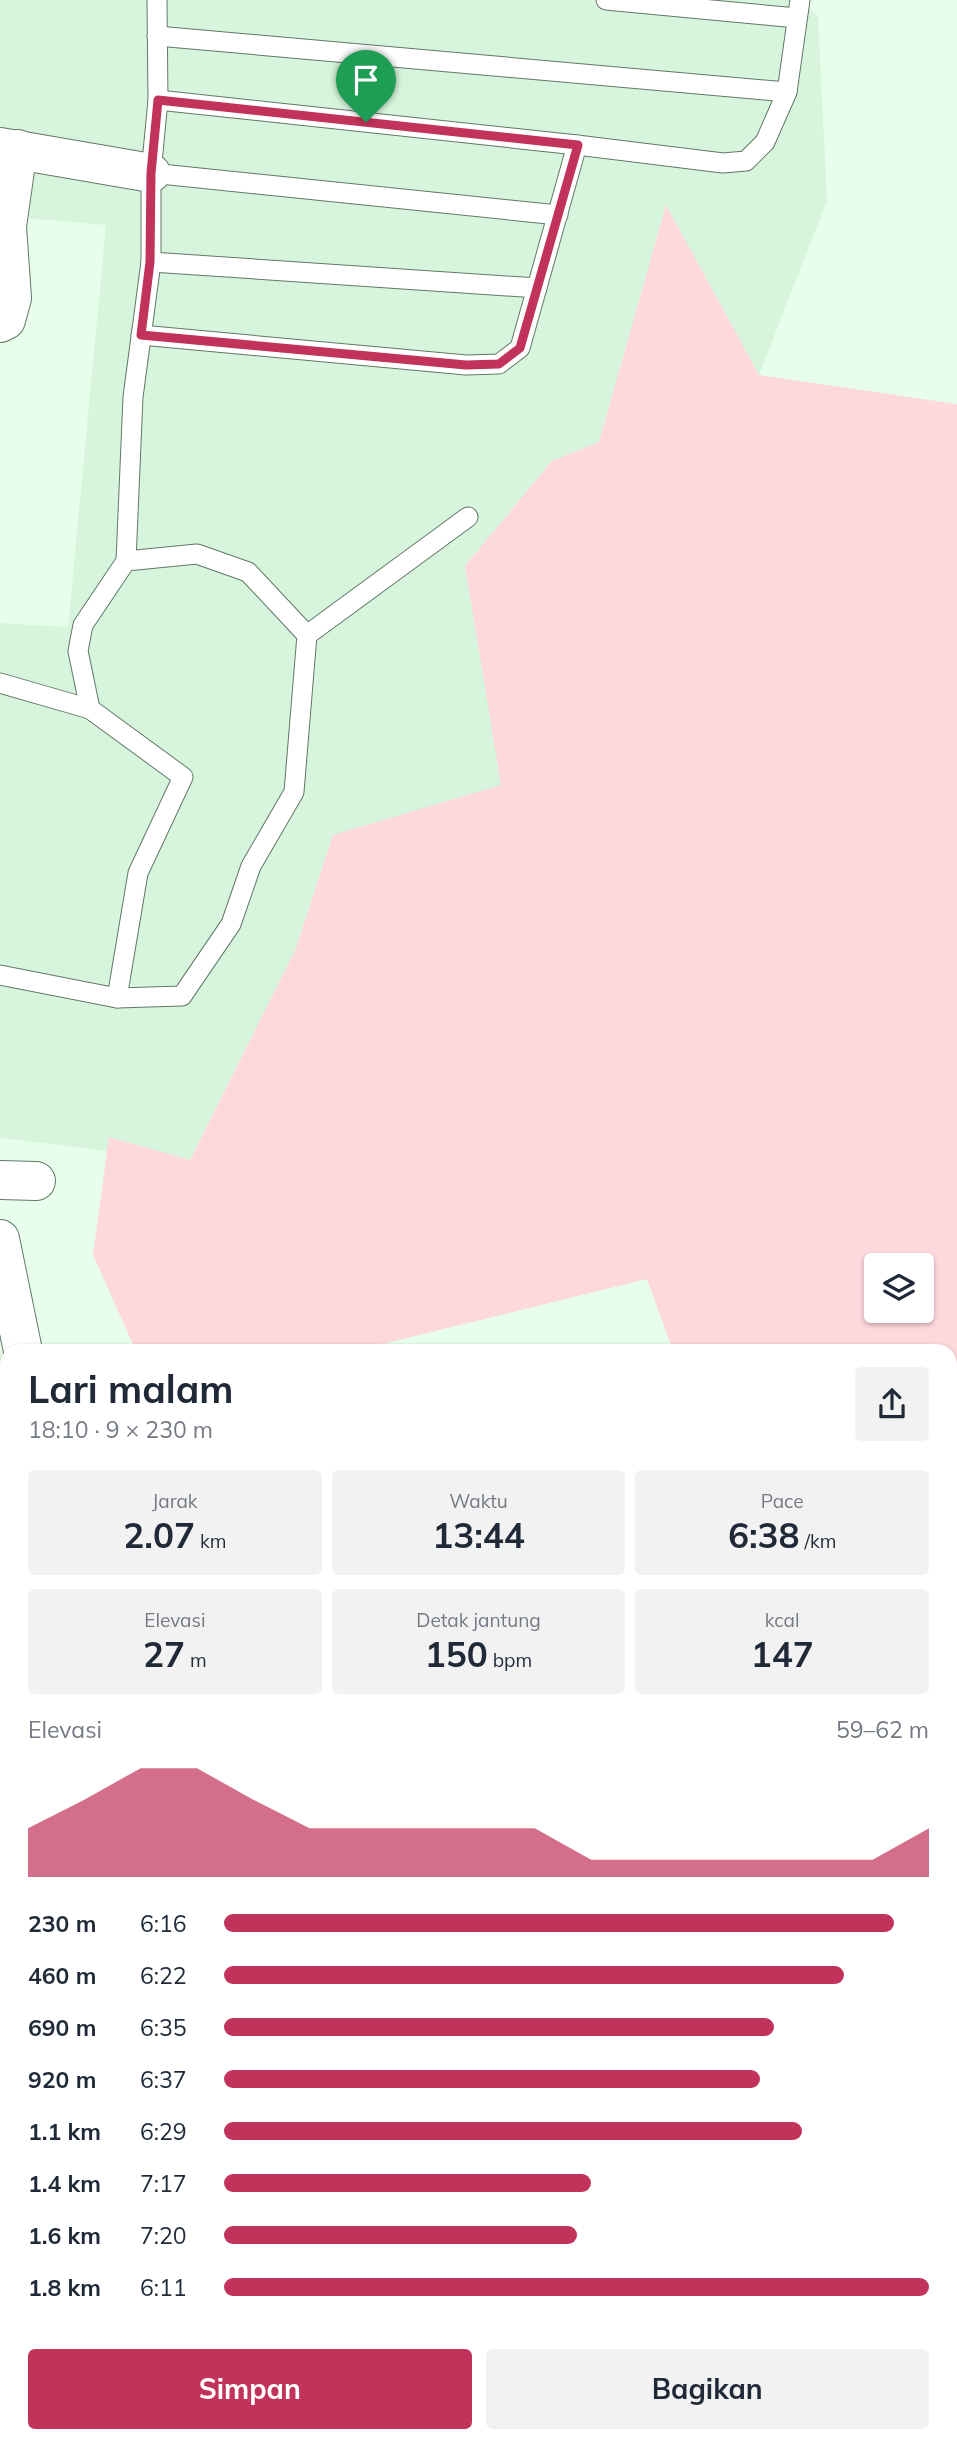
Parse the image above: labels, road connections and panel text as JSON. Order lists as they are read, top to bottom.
{
  "page": {
    "heading": ["Lari malam", "18:10 · 9 × 230 m"],
    "stats": [
      ["Jarak", "2.07 km"],
      ["Waktu", "13:44"],
      ["Pace", "6:38 /km"],
      ["Elevasi", "27 m"],
      ["Detak jantung", "150 bpm"],
      ["kcal", "147"]
    ],
    "chart": ["Elevasi", "59–62 m"],
    "list": [
      {
        "name": "230 m",
        "note": "6:16"
      },
      {
        "name": "460 m",
        "note": "6:22"
      },
      {
        "name": "690 m",
        "note": "6:35"
      },
      {
        "name": "920 m",
        "note": "6:37"
      },
      {
        "name": "1.1 km",
        "note": "6:29"
      },
      {
        "name": "1.4 km",
        "note": "7:17"
      },
      {
        "name": "1.6 km",
        "note": "7:20"
      },
      {
        "name": "1.8 km",
        "note": "6:11"
      }
    ],
    "buttons": ["Simpan", "Bagikan"]
  }
}
